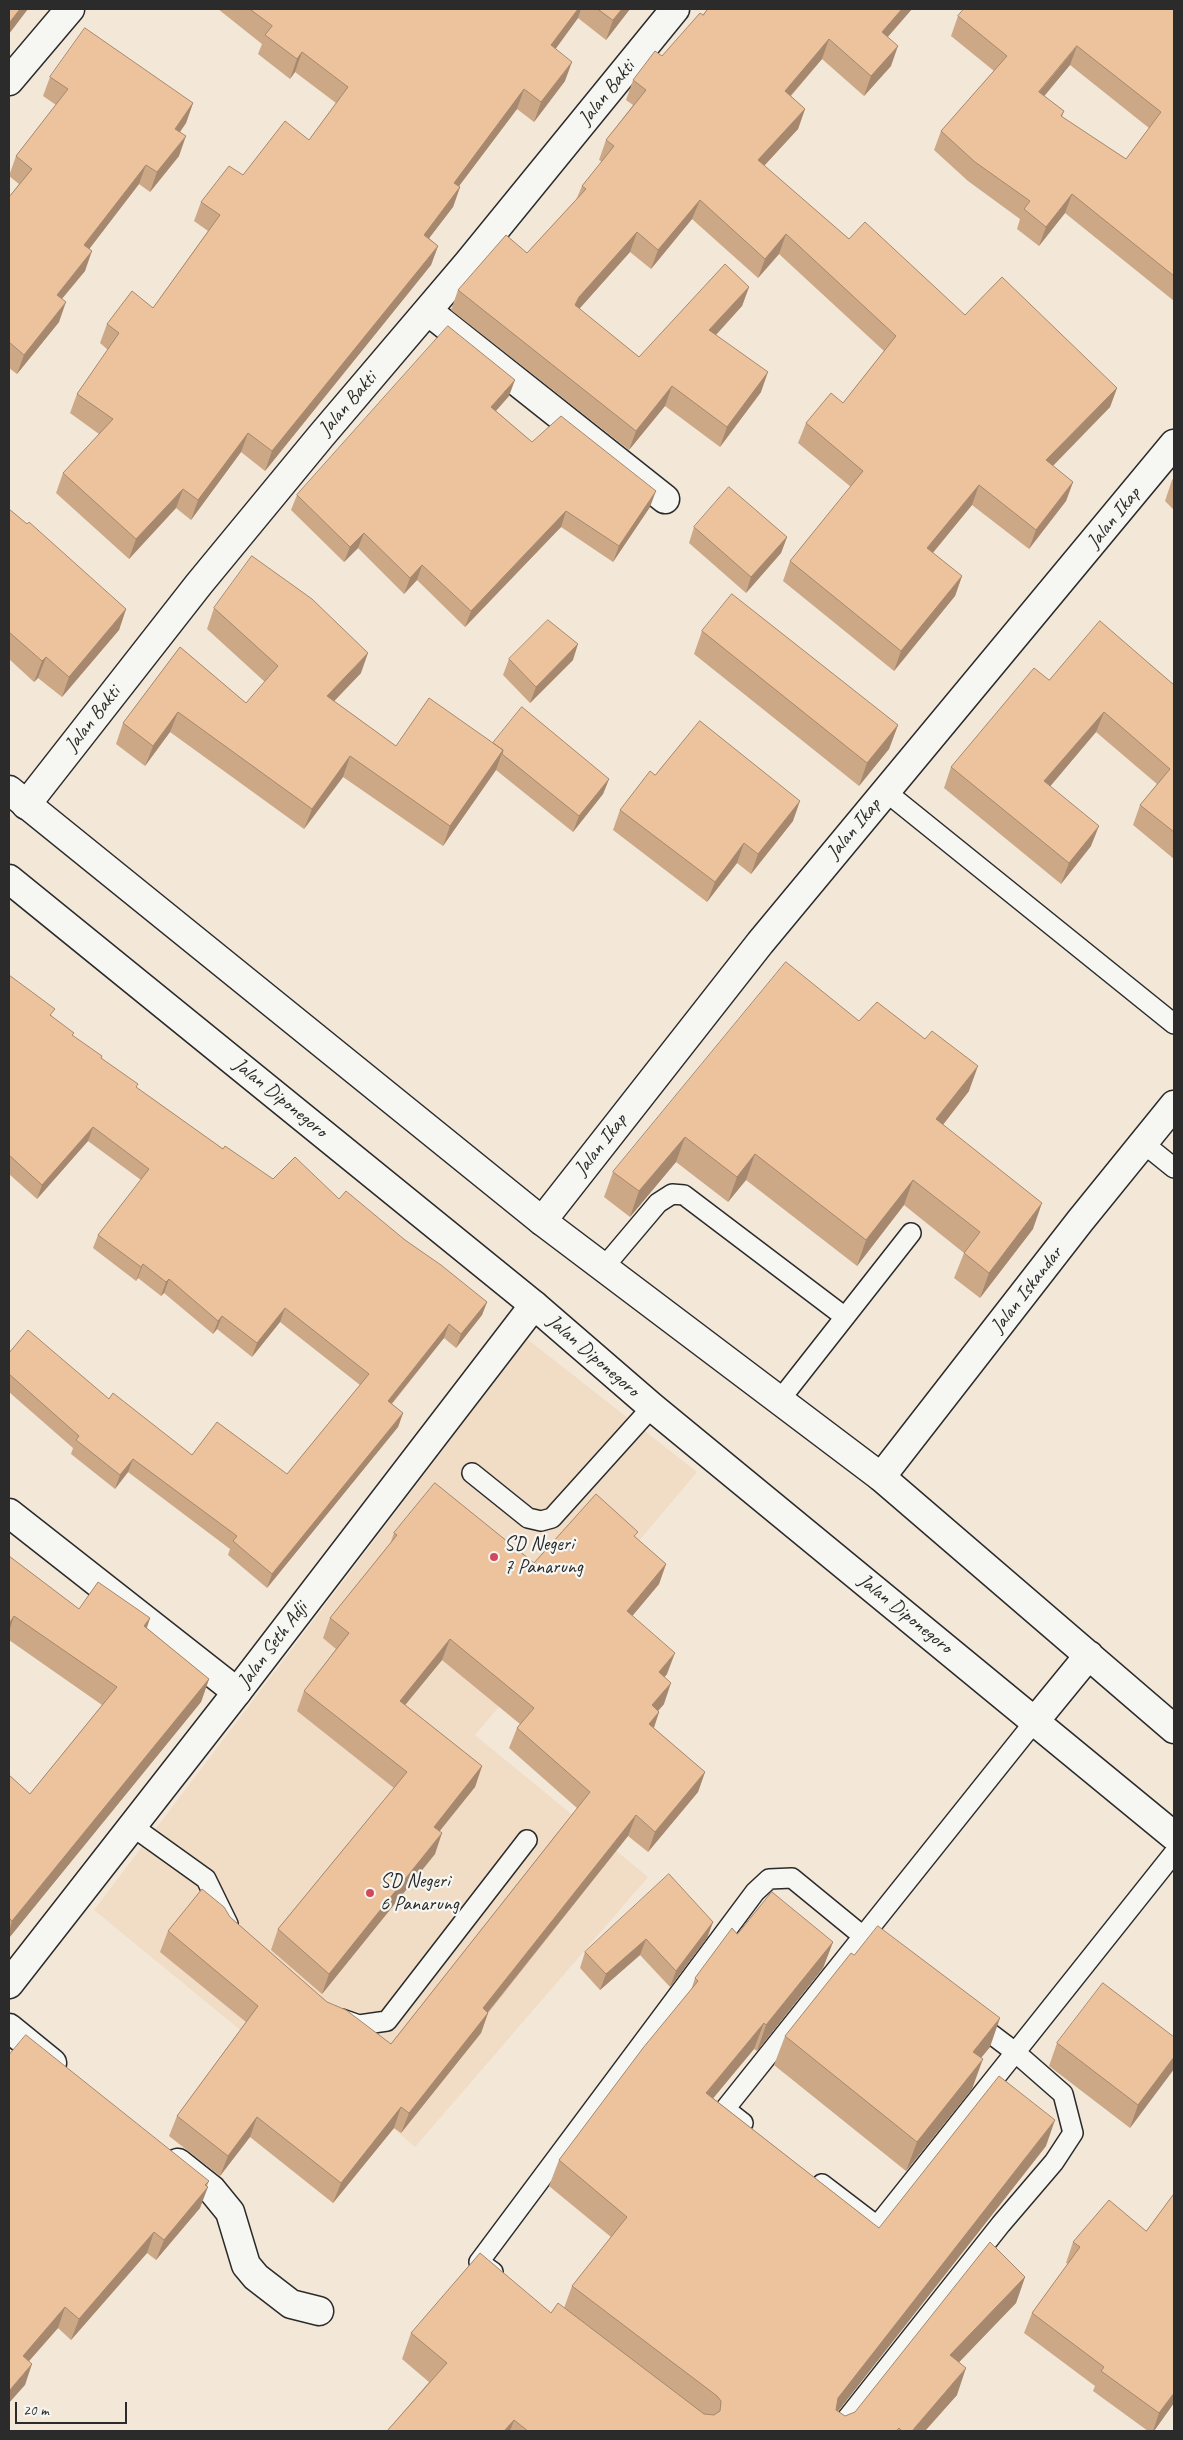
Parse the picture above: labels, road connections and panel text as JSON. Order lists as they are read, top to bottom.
{
  "streets": {
    "street": [
      "Jalan Bakti",
      "Jalan Ikap",
      "Jalan Diponegoro",
      "Jalan Iskandar",
      "Jalan Seth Adji"
    ]
  },
  "crossings": [
    ["Jalan Diponegoro", "Jalan Seth Adji"]
  ],
  "places": ["SD Negeri 7 Panarung", "SD Negeri 6 Panarung"],
  "scale_bar": "20 m"
}
